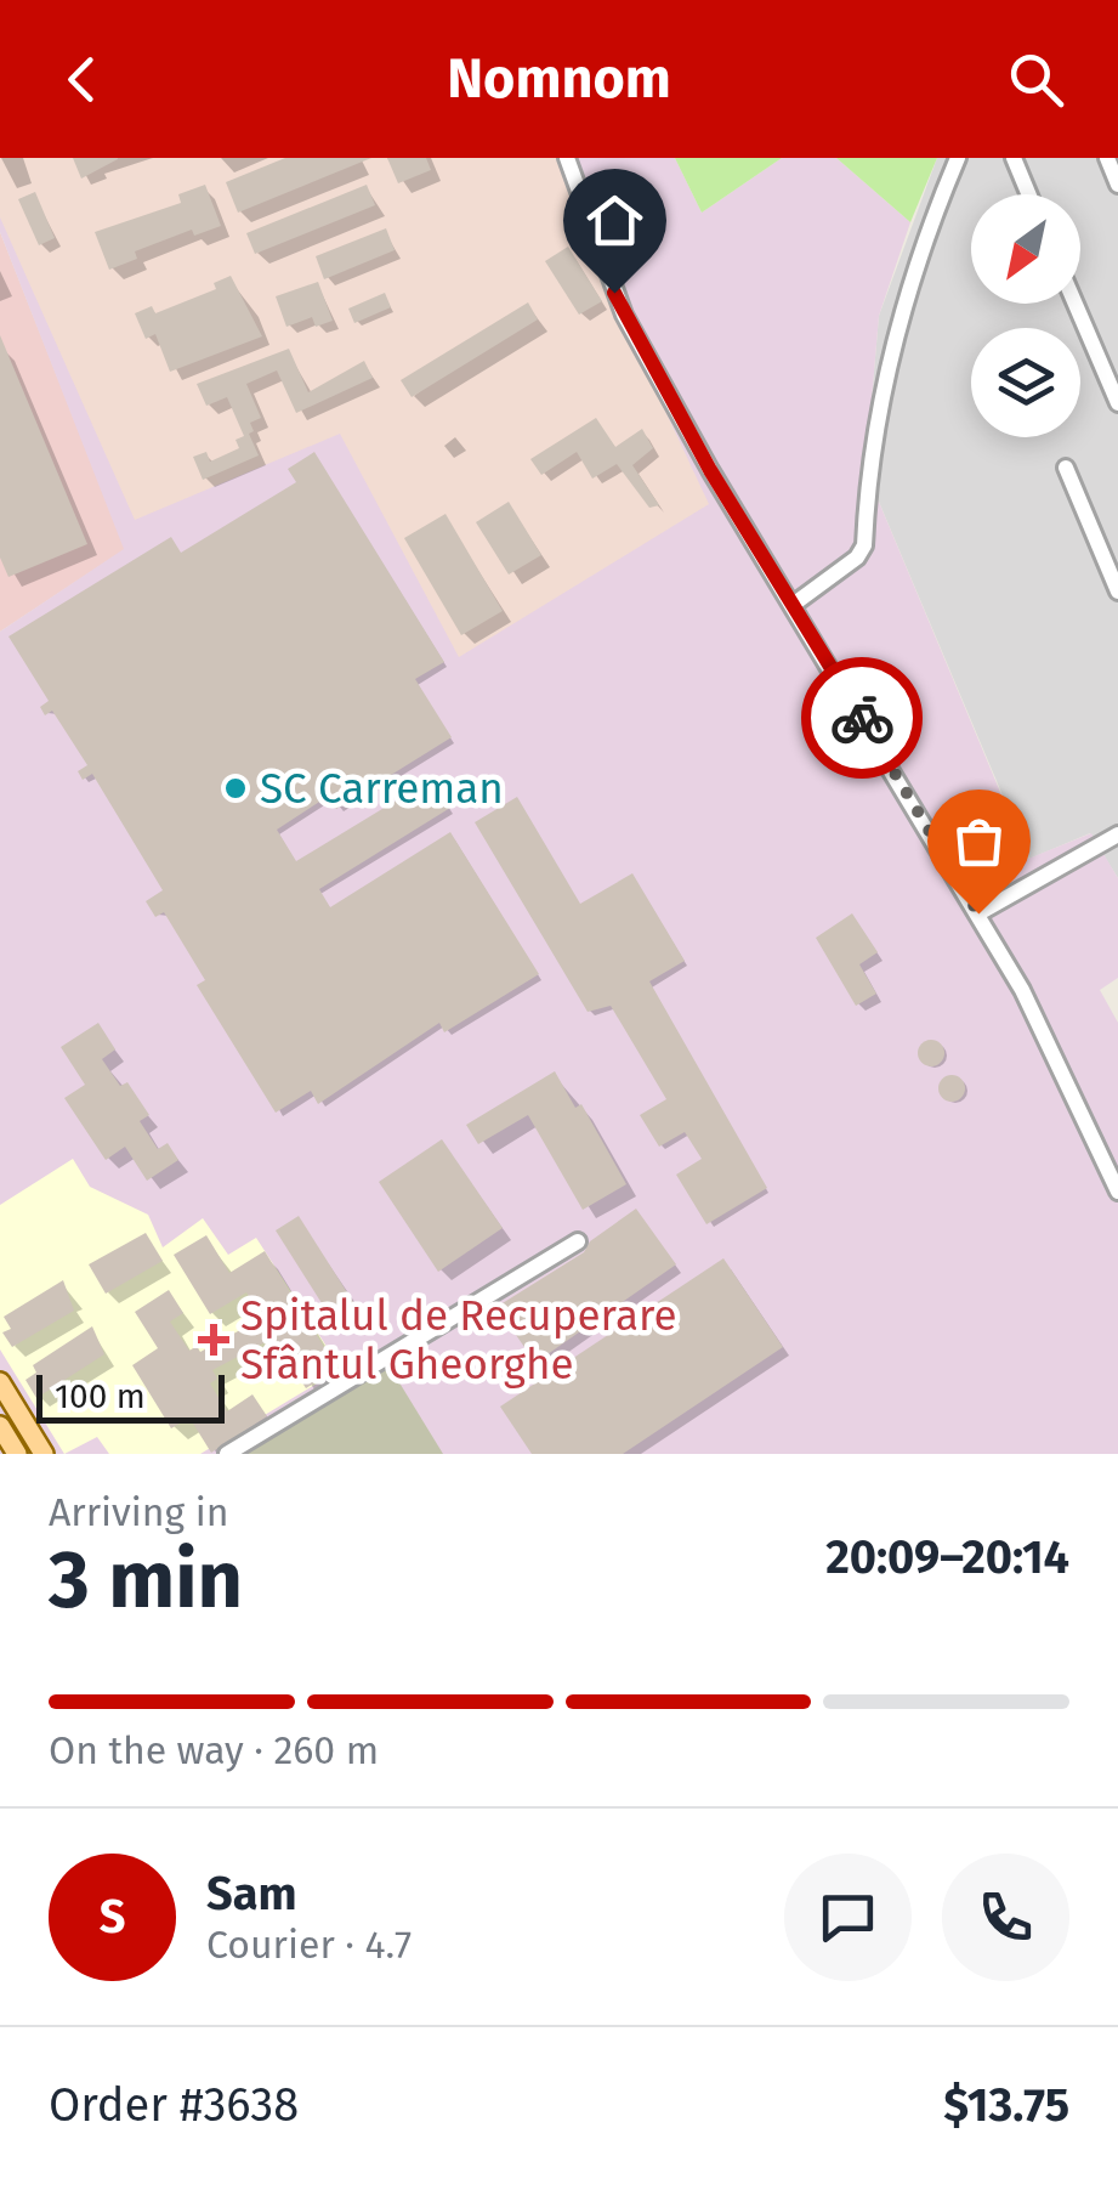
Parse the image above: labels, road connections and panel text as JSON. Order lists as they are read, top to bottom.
{
  "places": {
    "other": ["SC Carreman"],
    "health": ["Spitalul de Recuperare Sfântul Gheorghe"]
  },
  "scale_bar": "100 m",
  "north": "bottom left",
  "page": {
    "header": "Nomnom",
    "scale": "100 m",
    "heading": ["3 min", "Arriving in", "20:09–20:14"],
    "panel": [
      "Sam",
      "Courier · 4.7",
      "Order #3638",
      "$13.75"
    ],
    "bar": "On the way · 260 m",
    "round": "S"
  }
}
